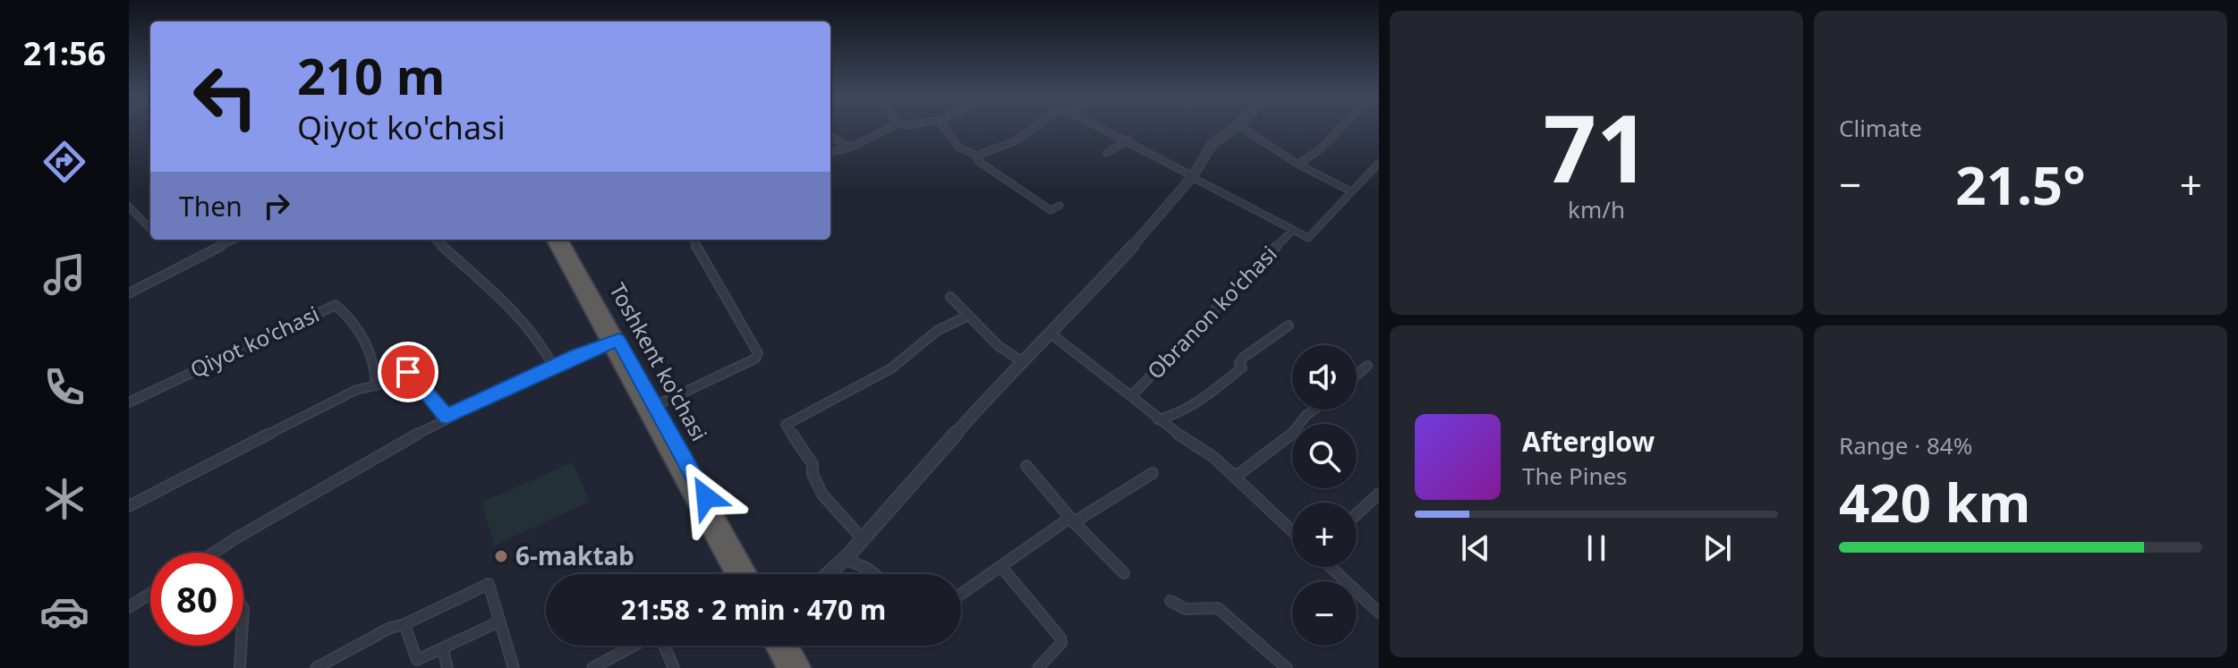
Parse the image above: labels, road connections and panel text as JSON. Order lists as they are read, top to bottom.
{
  "streets": {
    "highway": ["Toshkent ko'chasi"],
    "street": ["Obranon ko'chasi", "Qiyot ko'chasi"]
  },
  "places": ["6-maktab"],
  "page": {
    "tabs": "21:56",
    "tile": [
      ["71", "km/h"],
      "Climate",
      ["Range · 84%", "420 km"]
    ],
    "turn": ["210 m", "Qiyot ko'chasi"],
    "heat": ["−", "21.5°", "+"],
    "then": "Then",
    "map_buttons": ["+", "−"],
    "song": ["Afterglow", "The Pines"],
    "limit": "80",
    "trip": "21:58 · 2 min · 470 m"
  }
}
